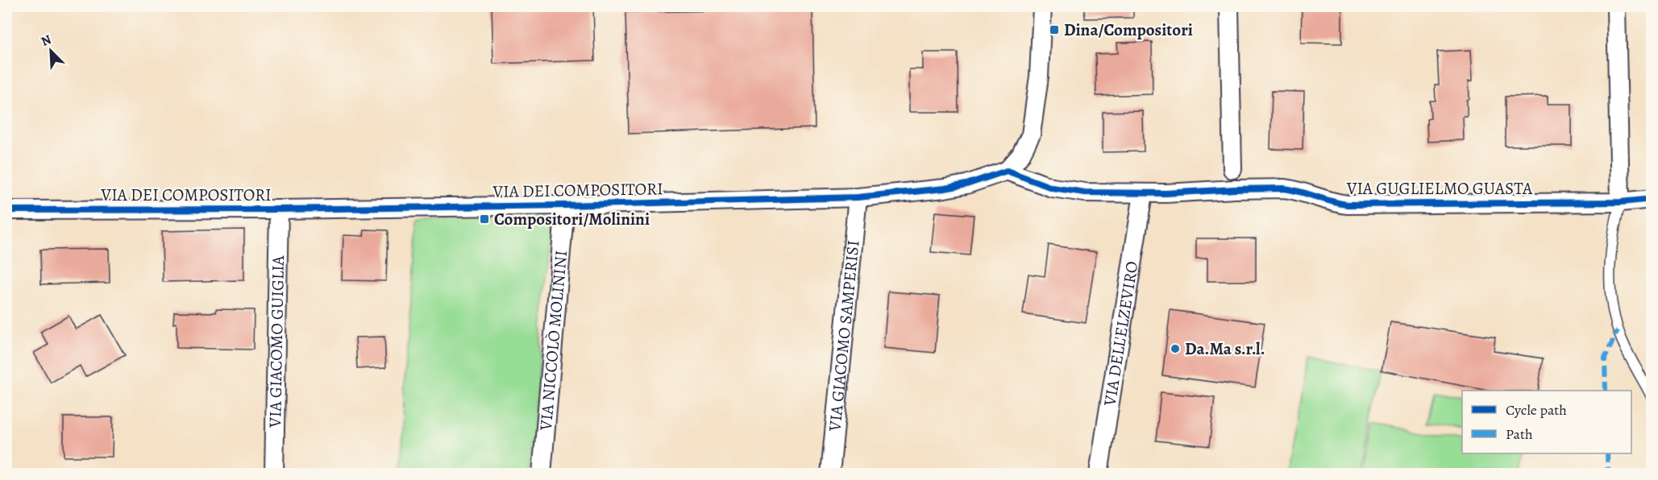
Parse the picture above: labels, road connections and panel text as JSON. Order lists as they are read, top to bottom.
{
  "streets": {
    "street": [
      "VIA GUGLIELMO GUASTA",
      "VIA DEI COMPOSITORI",
      "VIA DELL'ELZEVIRO",
      "VIA GIACOMO SAMPERISI",
      "VIA NICCOLÒ MOLININI",
      "VIA GIACOMO GUIGLIA"
    ]
  },
  "crossings": [
    ["VIA GUGLIELMO GUASTA", "VIA DELL'ELZEVIRO"],
    ["VIA DEI COMPOSITORI", "VIA GIACOMO SAMPERISI"],
    ["VIA DEI COMPOSITORI", "VIA NICCOLÒ MOLININI"],
    ["VIA DEI COMPOSITORI", "VIA GIACOMO GUIGLIA"]
  ],
  "places": {
    "transit": ["Dina/Compositori", "Compositori/Molinini"],
    "other": ["Da.Ma s.r.l."]
  },
  "legend": ["Cycle path", "Path"],
  "north": "top left"
}
